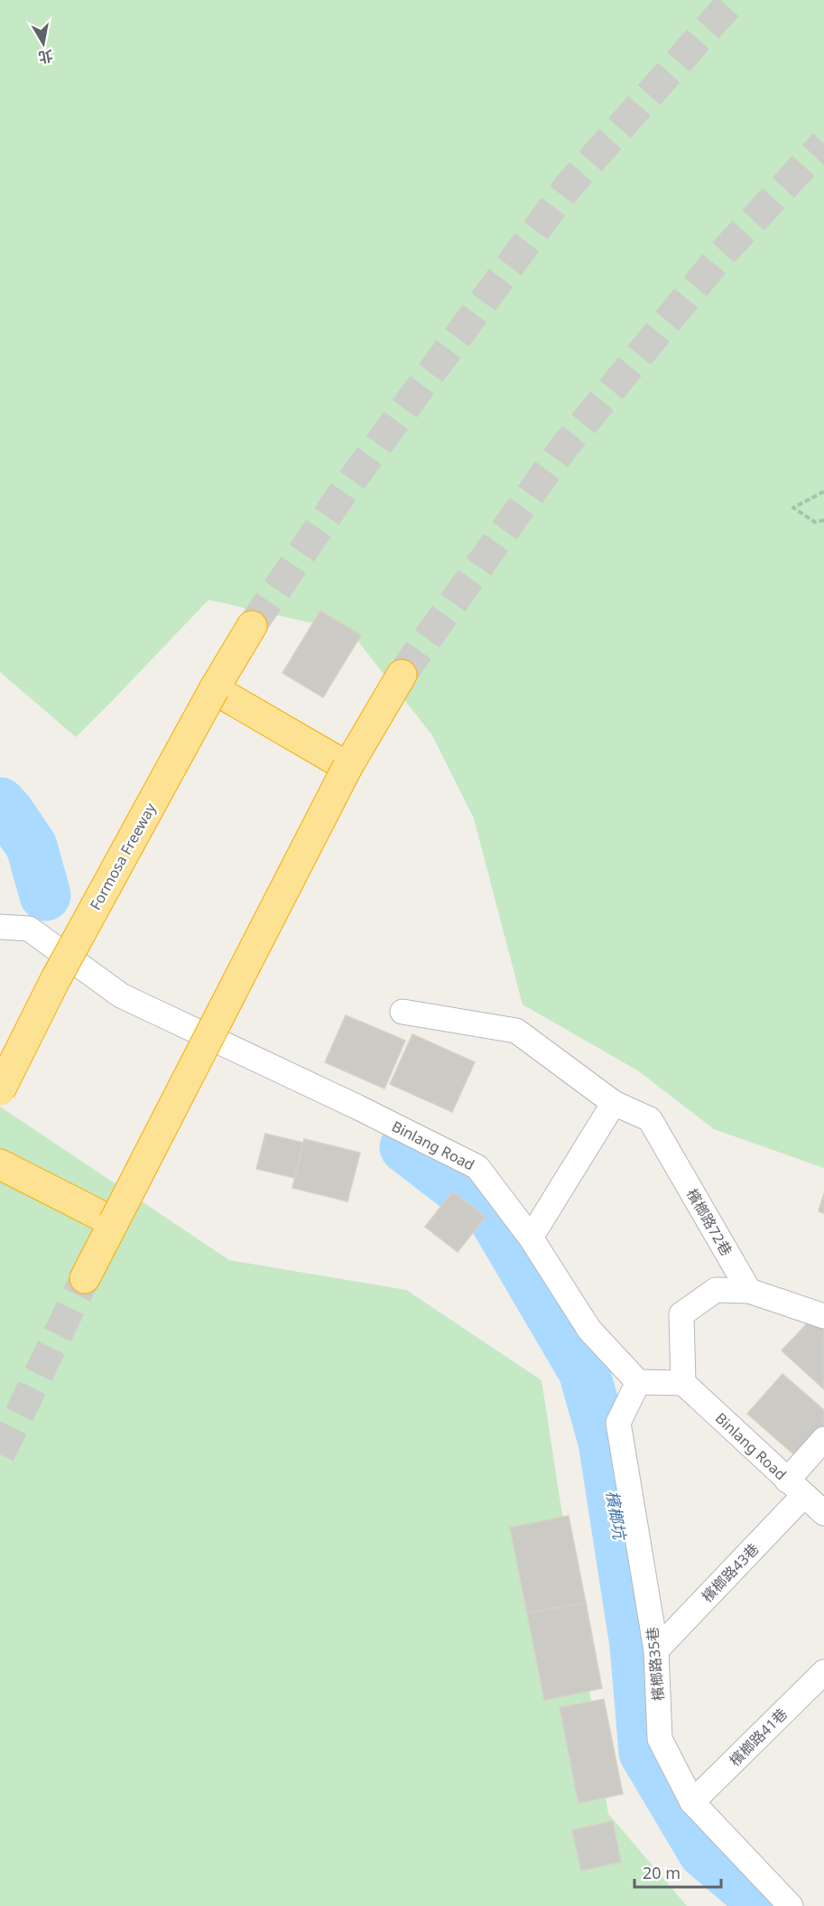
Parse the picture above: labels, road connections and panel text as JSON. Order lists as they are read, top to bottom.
{
  "streets": {
    "highway": ["Formosa Freeway"],
    "street": [
      "Binlang Road",
      "檳榔路72巷",
      "檳榔路43巷",
      "檳榔路35巷",
      "檳榔路41巷"
    ]
  },
  "crossings": [
    ["Binlang Road", "檳榔路43巷"],
    ["Binlang Road", "檳榔路35巷"],
    ["檳榔路43巷", "檳榔路35巷"],
    ["檳榔路35巷", "檳榔路41巷"]
  ],
  "water": ["檳榔坑"],
  "scale_bar": "20 m",
  "north": "bottom"
}
